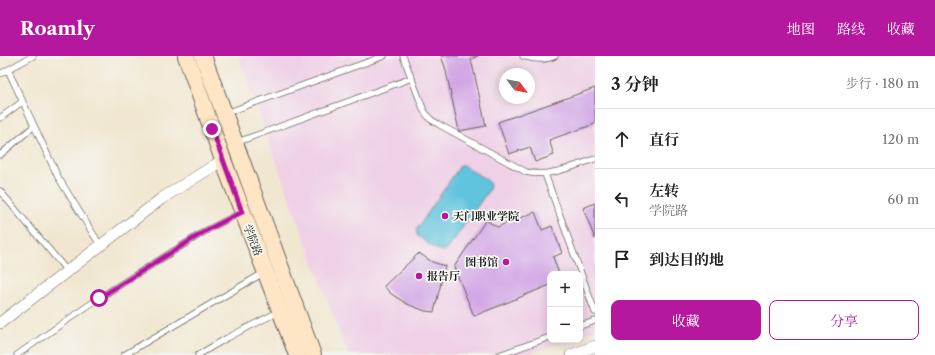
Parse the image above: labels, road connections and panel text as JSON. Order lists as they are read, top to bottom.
{
  "streets": {
    "main road": ["学院路"]
  },
  "places": ["天门职业学院", "图书馆", "报告厅"],
  "north": "bottom right",
  "page": {
    "header": "Roamly",
    "nav": ["地图", "路线", "收藏"],
    "heading": ["3 分钟", "步行 · 180 m"],
    "list": [
      ["直行", "120 m"],
      ["左转", "学院路", "60 m"],
      "到达目的地"
    ],
    "map_buttons": ["+", "−"],
    "buttons": ["收藏", "分享"]
  }
}
